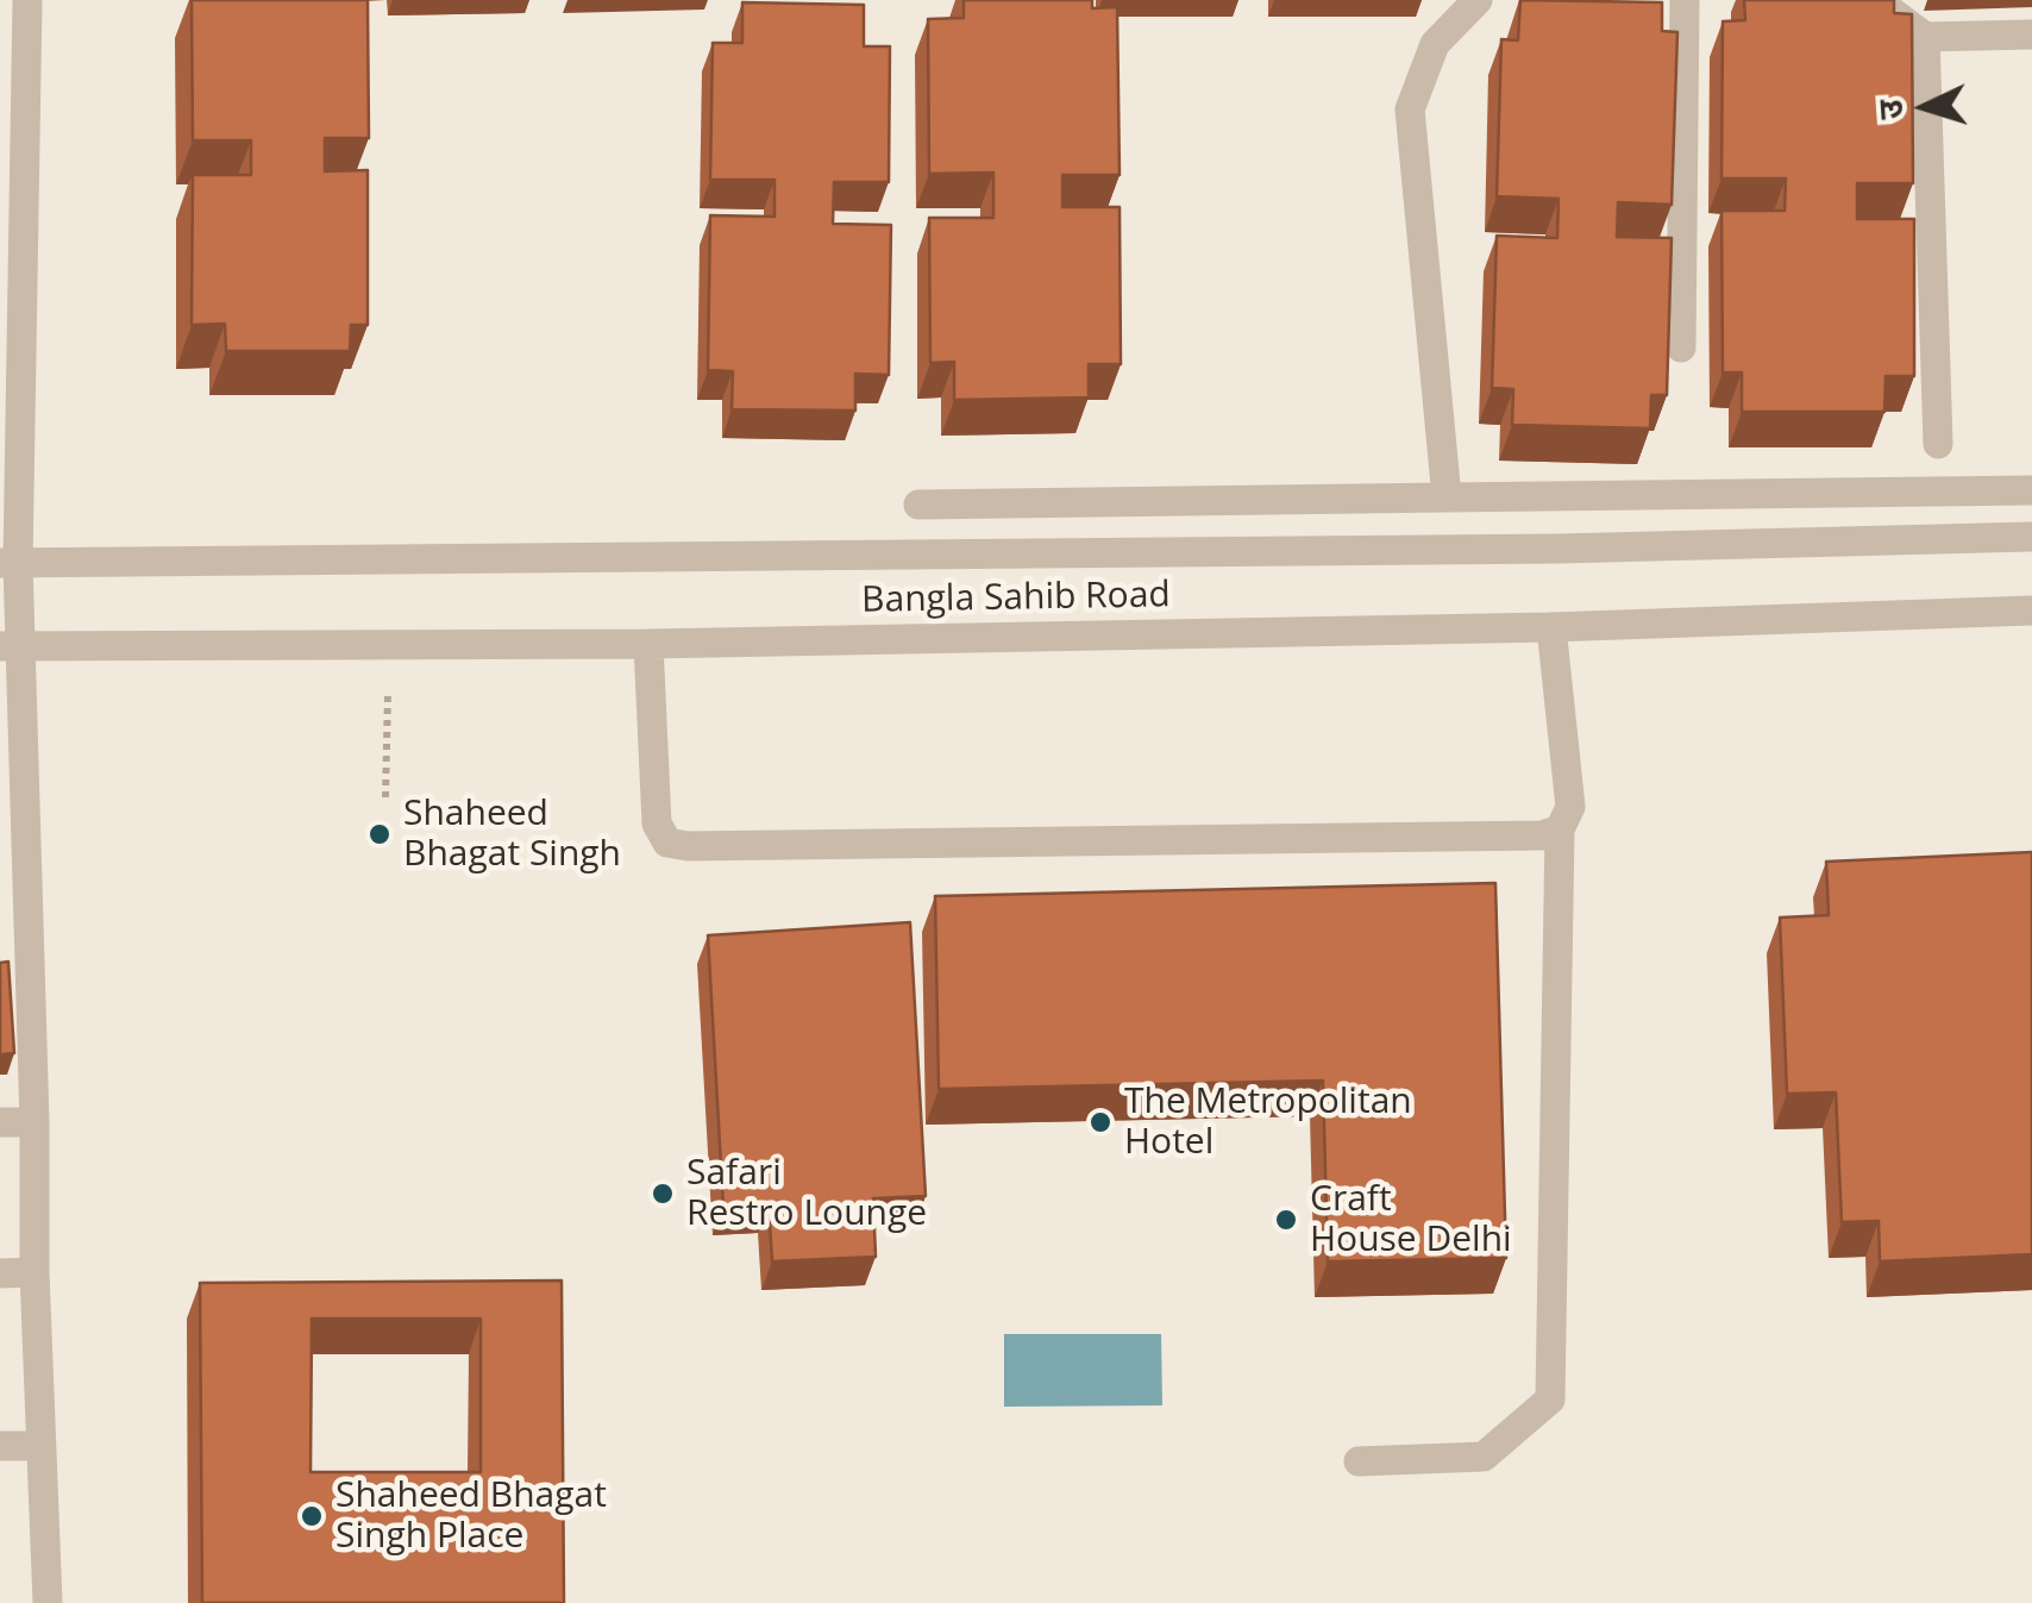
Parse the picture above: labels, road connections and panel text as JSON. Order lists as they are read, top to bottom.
{
  "streets": {
    "street": ["Bangla Sahib Road"]
  },
  "places": [
    "Shaheed Bhagat Singh",
    "The Metropolitan Hotel",
    "Safari Restro Lounge",
    "Craft House Delhi",
    "Shaheed Bhagat Singh Place"
  ],
  "north": "left"
}
